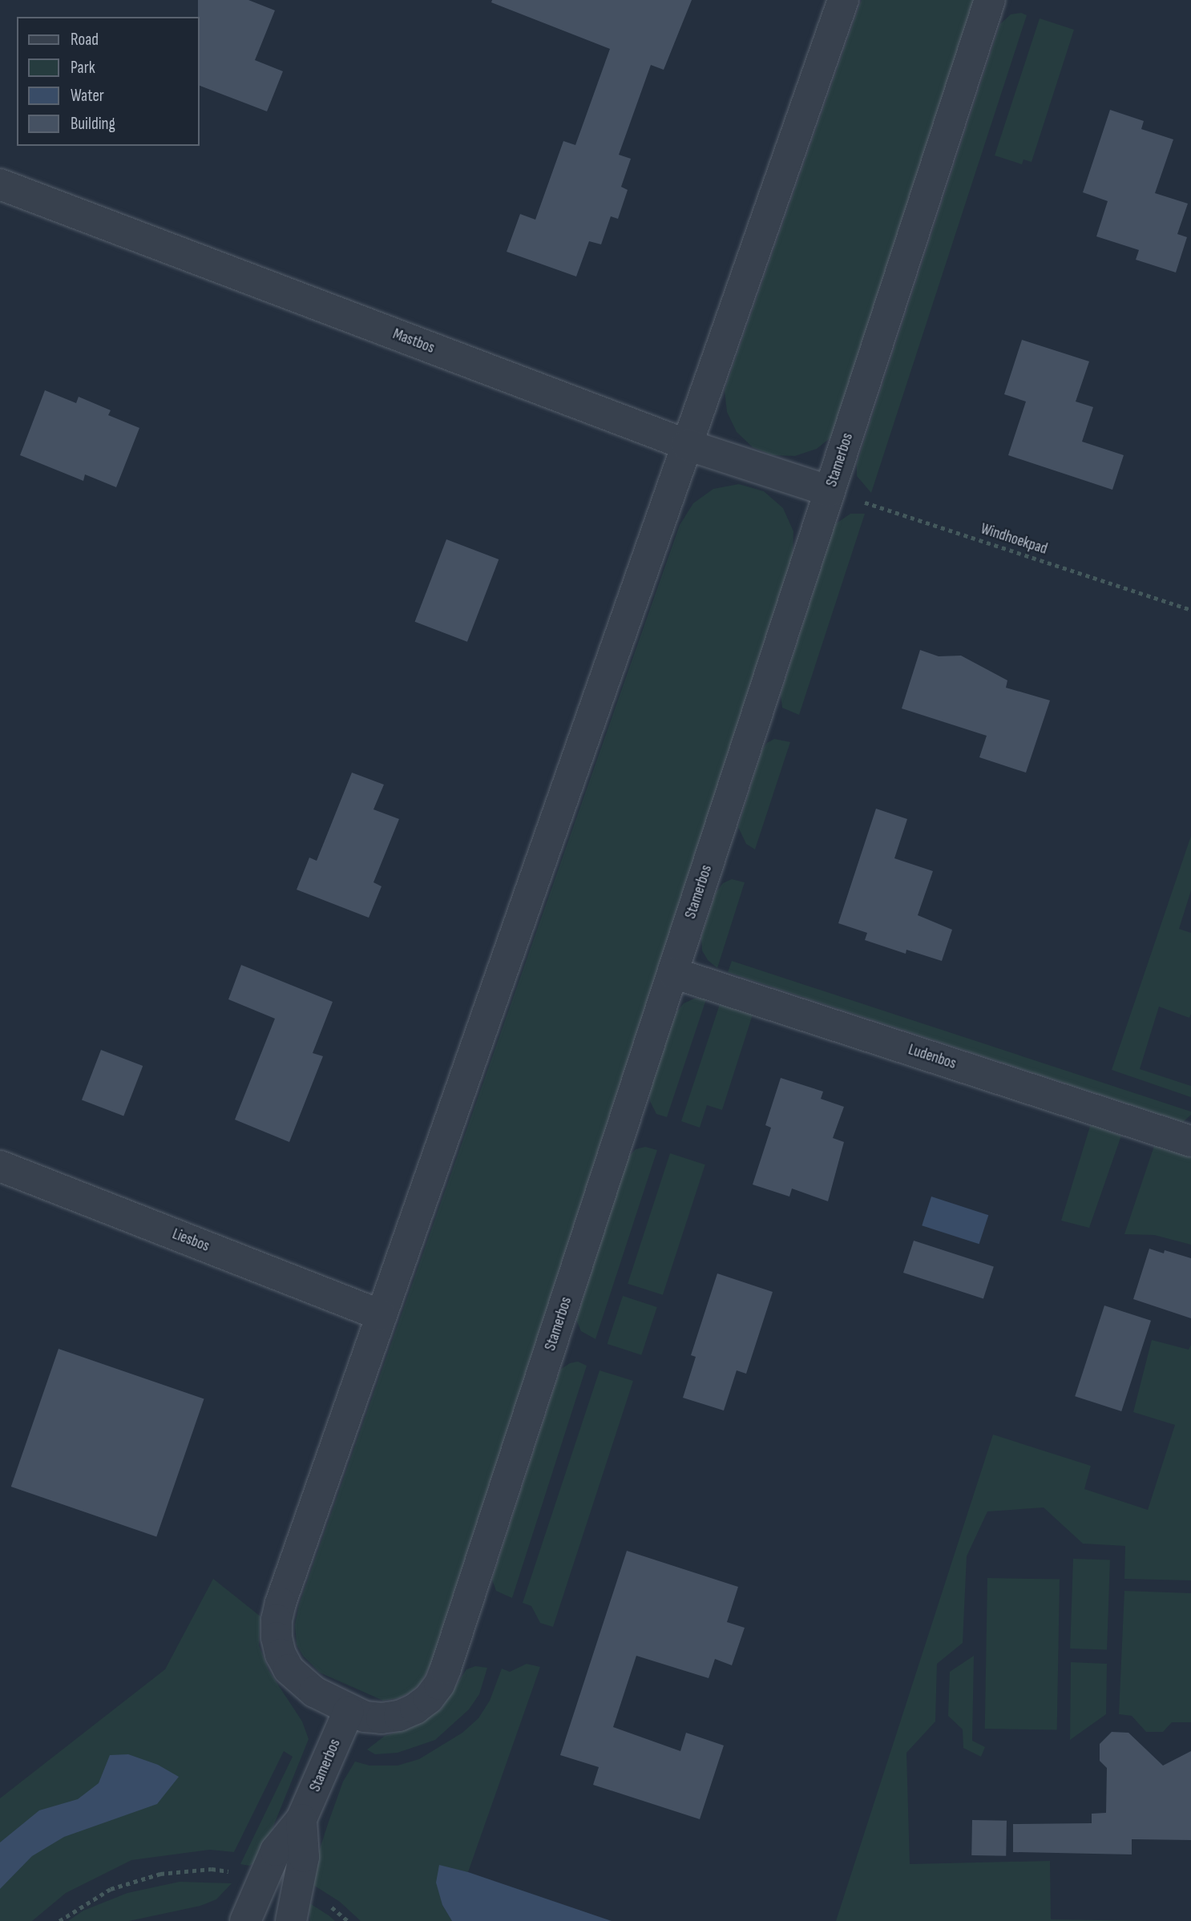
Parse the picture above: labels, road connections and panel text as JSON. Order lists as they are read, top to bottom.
{
  "streets": {
    "street": [
      "Mastbos",
      "Stamerbos",
      "Ludenbos",
      "Liesbos"
    ],
    "path": ["Windhoekpad"]
  },
  "crossings": [
    ["Mastbos", "Stamerbos"],
    ["Mastbos", "Windhoekpad"],
    ["Stamerbos", "Windhoekpad"],
    ["Stamerbos", "Ludenbos"],
    ["Stamerbos", "Liesbos"]
  ],
  "legend": [
    "Road",
    "Park",
    "Water",
    "Building"
  ]
}
